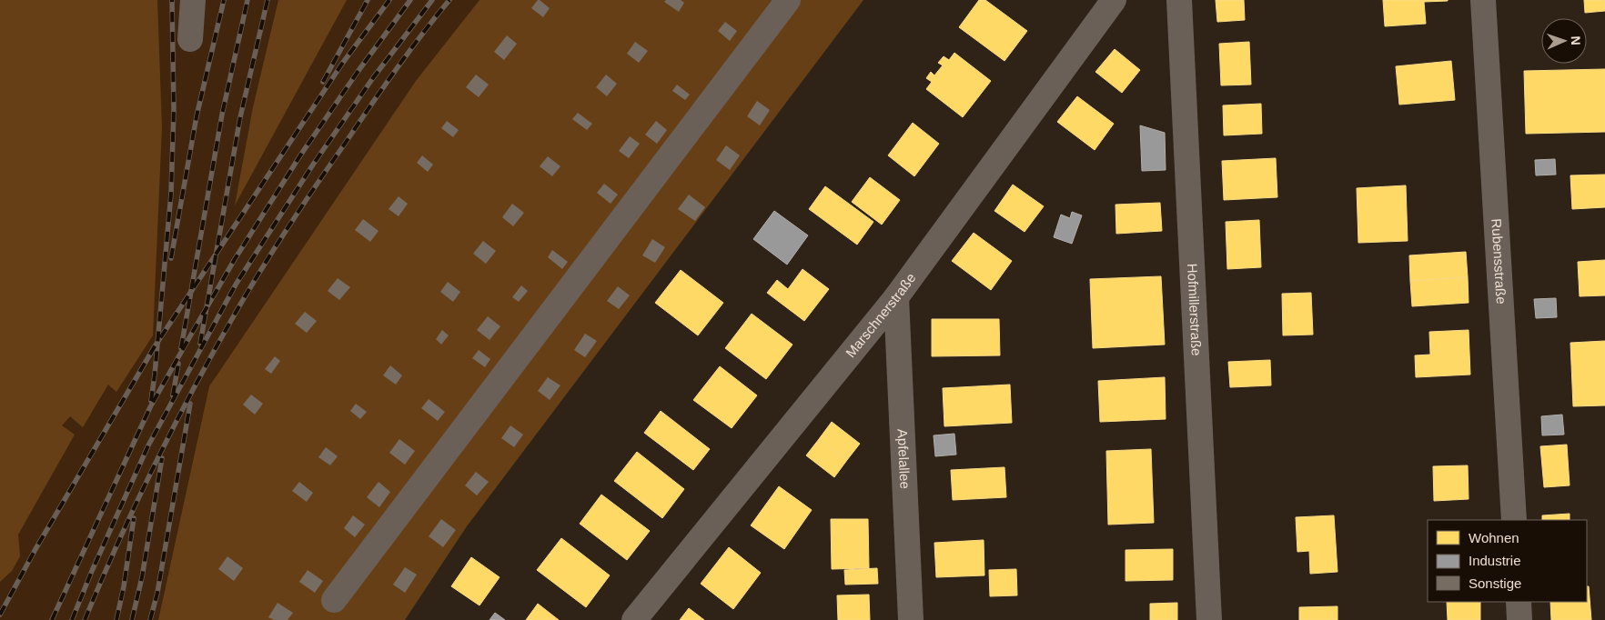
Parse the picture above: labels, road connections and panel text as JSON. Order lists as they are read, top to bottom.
{
  "streets": {
    "street": [
      "Rubensstraße",
      "Hofmillerstraße",
      "Marschnerstraße",
      "Apfelallee"
    ]
  },
  "crossings": [
    ["Marschnerstraße", "Apfelallee"]
  ],
  "legend": ["Wohnen", "Industrie", "Sonstige"],
  "north": "right"
}
